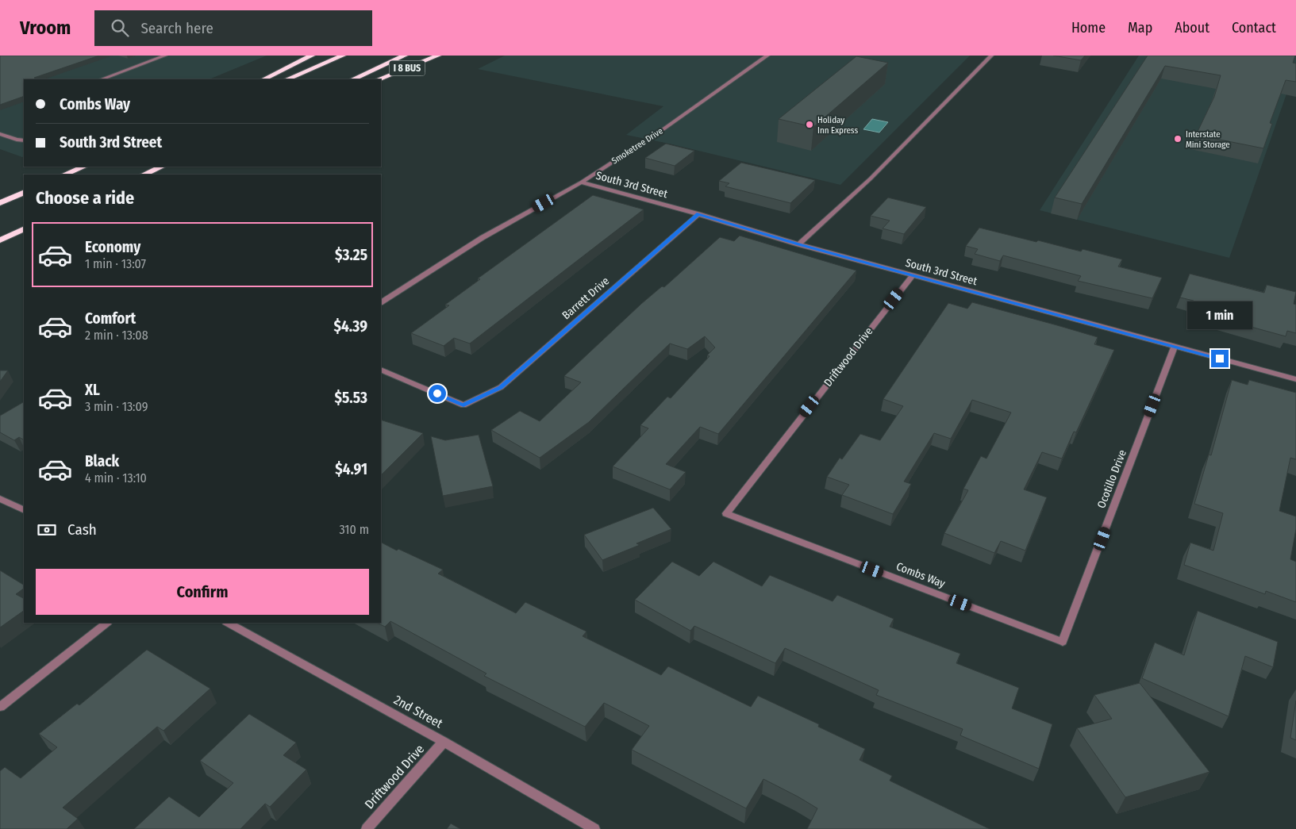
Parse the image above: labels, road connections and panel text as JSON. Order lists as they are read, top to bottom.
{
  "streets": {
    "highway": ["I 8 BUS"],
    "street": [
      "Smoketree Drive",
      "South 3rd Street",
      "Barrett Drive",
      "Driftwood Drive",
      "Ocotillo Drive",
      "Combs Way",
      "2nd Street"
    ]
  },
  "crossings": [
    ["Smoketree Drive", "South 3rd Street"],
    ["South 3rd Street", "Barrett Drive"],
    ["South 3rd Street", "Driftwood Drive"],
    ["South 3rd Street", "Ocotillo Drive"],
    ["Driftwood Drive", "Combs Way"],
    ["Driftwood Drive", "2nd Street"],
    ["Ocotillo Drive", "Combs Way"]
  ],
  "places": ["Holiday Inn Express", "Interstate Mini Storage"],
  "page": {
    "header": "Vroom",
    "search": "Search here",
    "nav": [
      "Home",
      "Map",
      "About",
      "Contact"
    ],
    "banner": ["Combs Way", "South 3rd Street"],
    "heading": "Choose a ride",
    "list": [
      {
        "name": "Economy",
        "note": "1 min · 13:07",
        "value": "$3.25"
      },
      {
        "name": "Comfort",
        "note": "2 min · 13:08",
        "value": "$4.39"
      },
      {
        "name": "XL",
        "note": "3 min · 13:09",
        "value": "$5.53"
      },
      {
        "name": "Black",
        "note": "4 min · 13:10",
        "value": "$4.91"
      }
    ],
    "bubble": "1 min",
    "pay": ["Cash", "310 m"],
    "buttons": "Confirm"
  }
}
